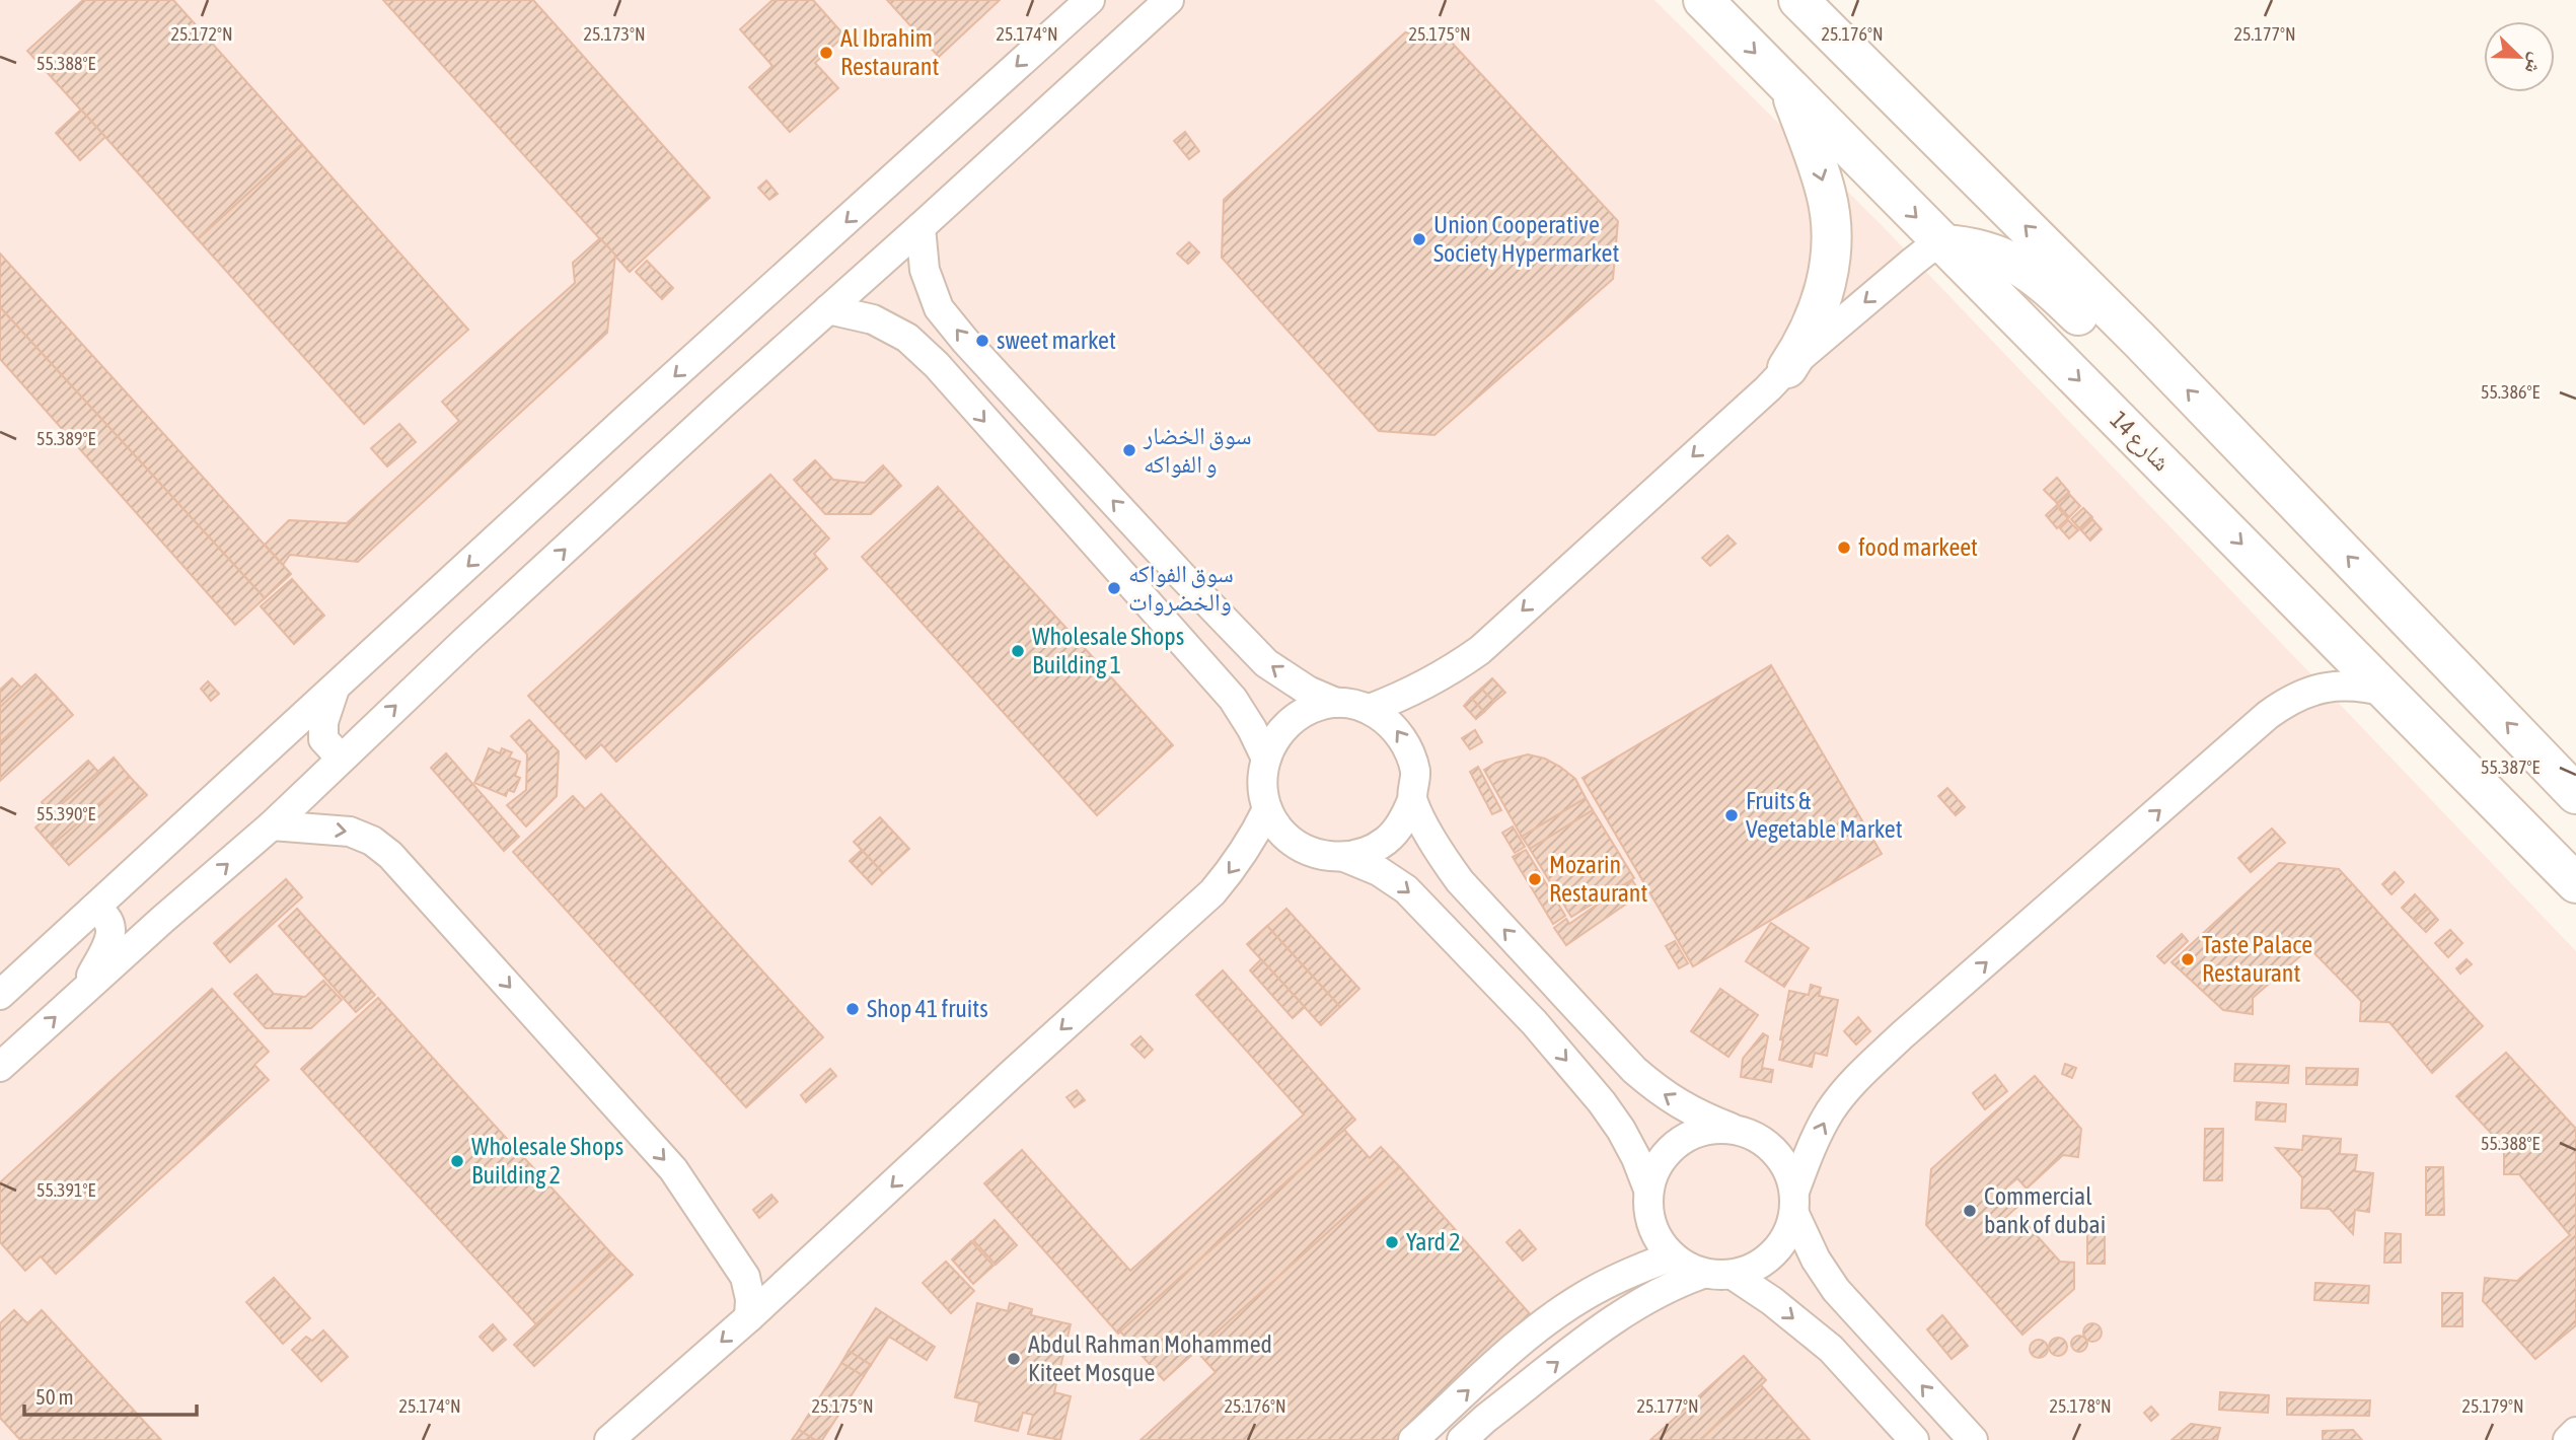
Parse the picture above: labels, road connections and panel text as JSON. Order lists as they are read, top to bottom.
{
  "streets": {
    "main road": ["شارع 14"]
  },
  "places": [
    "Al Ibrahim Restaurant",
    "Union Cooperative Society Hypermarket",
    "sweet market",
    "سوق الخضار و الفواكه",
    "food markeet",
    "سوق الفواكه والخضروات",
    "Wholesale Shops Building 1",
    "Fruits & Vegetable Market",
    "Mozarin Restaurant",
    "Taste Palace Restaurant",
    "Shop 41 fruits",
    "Wholesale Shops Building 2",
    "Commercial bank of dubai",
    "Yard 2",
    "Abdul Rahman Mohammed Kiteet Mosque"
  ],
  "scale_bar": "50 m",
  "north": "bottom right",
  "coordinates": [
    "25.172°N",
    "25.173°N",
    "25.174°N",
    "25.175°N",
    "25.176°N",
    "25.177°N",
    "55.388°E",
    "55.386°E",
    "55.389°E",
    "55.387°E",
    "55.390°E",
    "55.391°E",
    "25.178°N",
    "25.179°N"
  ]
}
